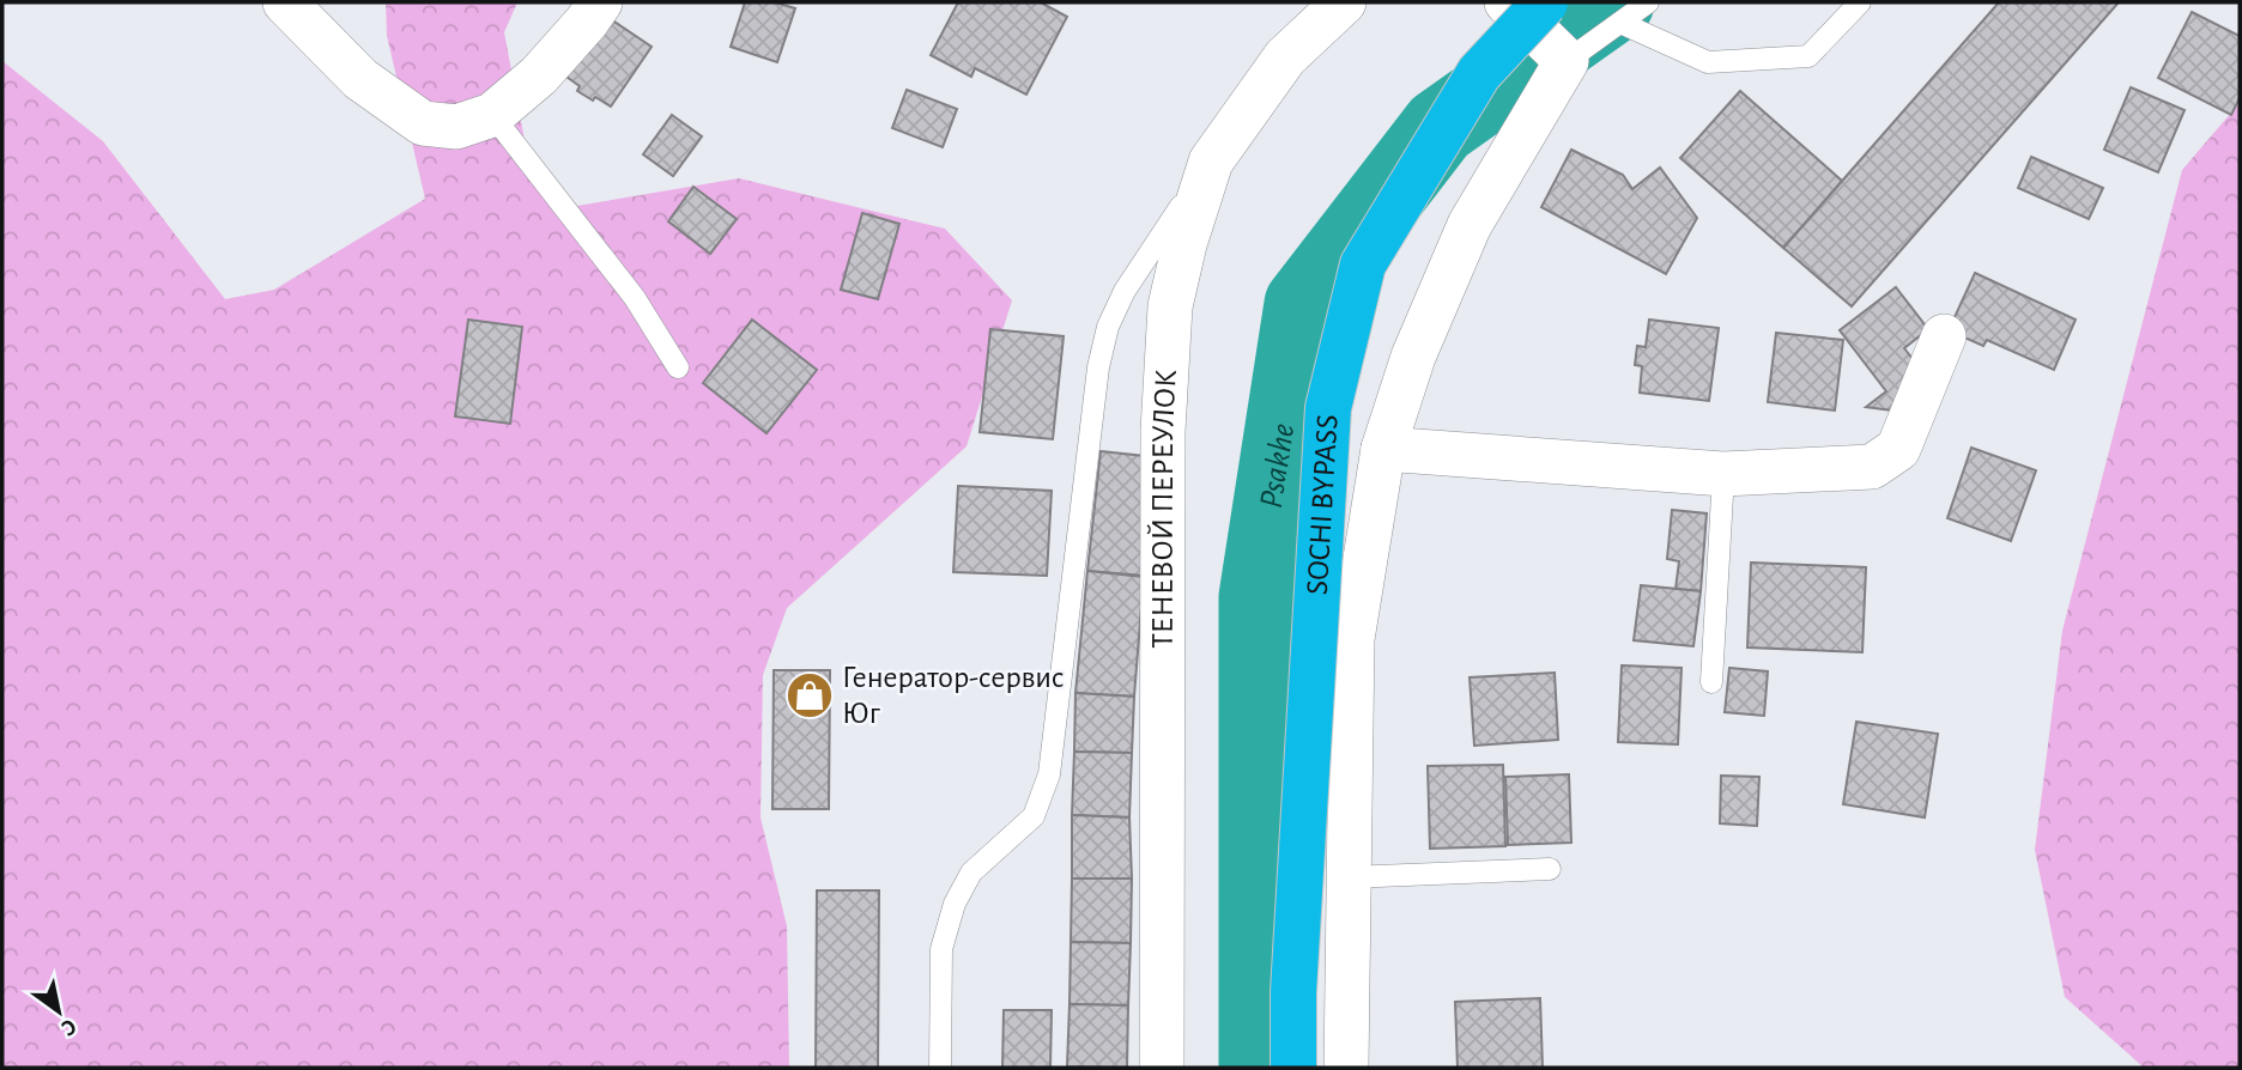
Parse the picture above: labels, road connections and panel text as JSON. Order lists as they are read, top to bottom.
{
  "streets": {
    "highway": ["SOCHI BYPASS"],
    "street": ["ТЕНЕВОЙ ПЕРЕУЛОК"]
  },
  "water": ["Psakhe"],
  "places": {
    "shop": ["Генератор-сервис Юг"]
  },
  "north": "bottom right"
}
